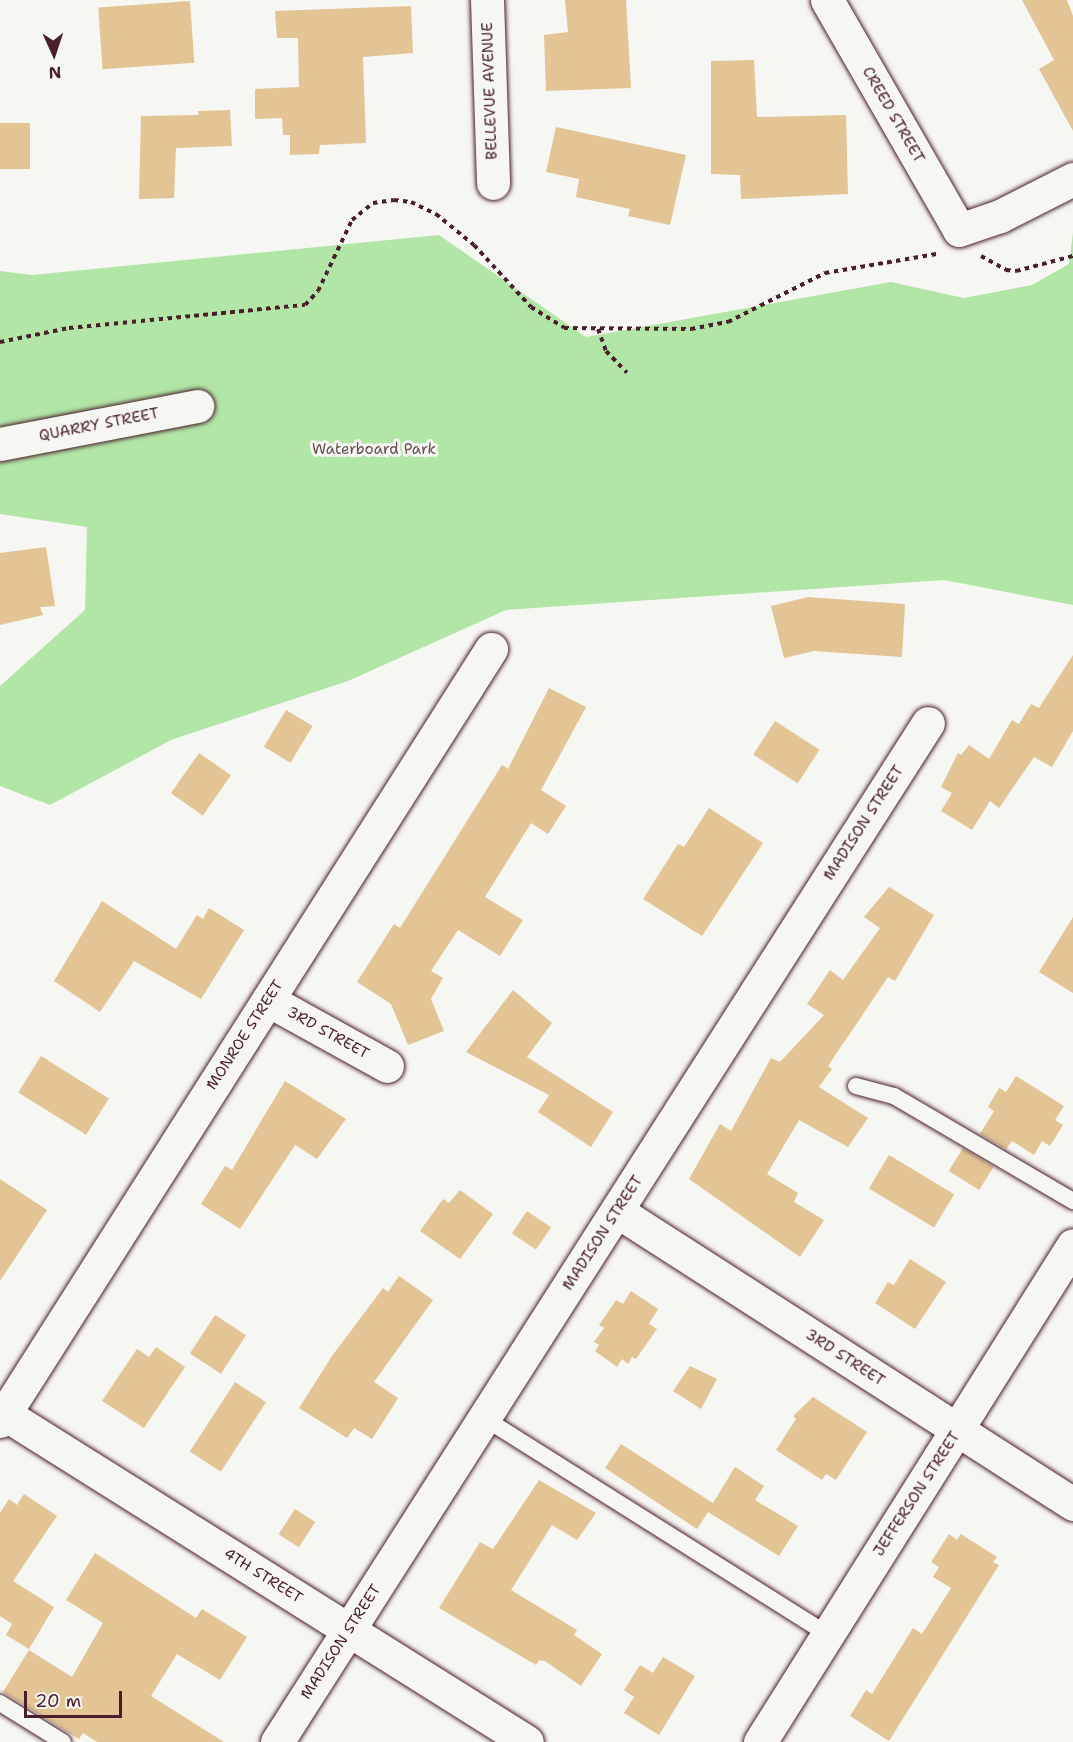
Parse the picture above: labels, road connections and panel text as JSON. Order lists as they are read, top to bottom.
{
  "streets": {
    "street": [
      "BELLEVUE AVENUE",
      "CREED STREET",
      "QUARRY STREET",
      "MADISON STREET",
      "3RD STREET",
      "MONROE STREET",
      "JEFFERSON STREET",
      "4TH STREET"
    ]
  },
  "crossings": [
    ["MADISON STREET", "3RD STREET"],
    ["MADISON STREET", "4TH STREET"],
    ["3RD STREET", "MONROE STREET"],
    ["3RD STREET", "JEFFERSON STREET"],
    ["MONROE STREET", "4TH STREET"]
  ],
  "parks": ["Waterboard Park"],
  "scale_bar": "20 m",
  "north": "bottom"
}
